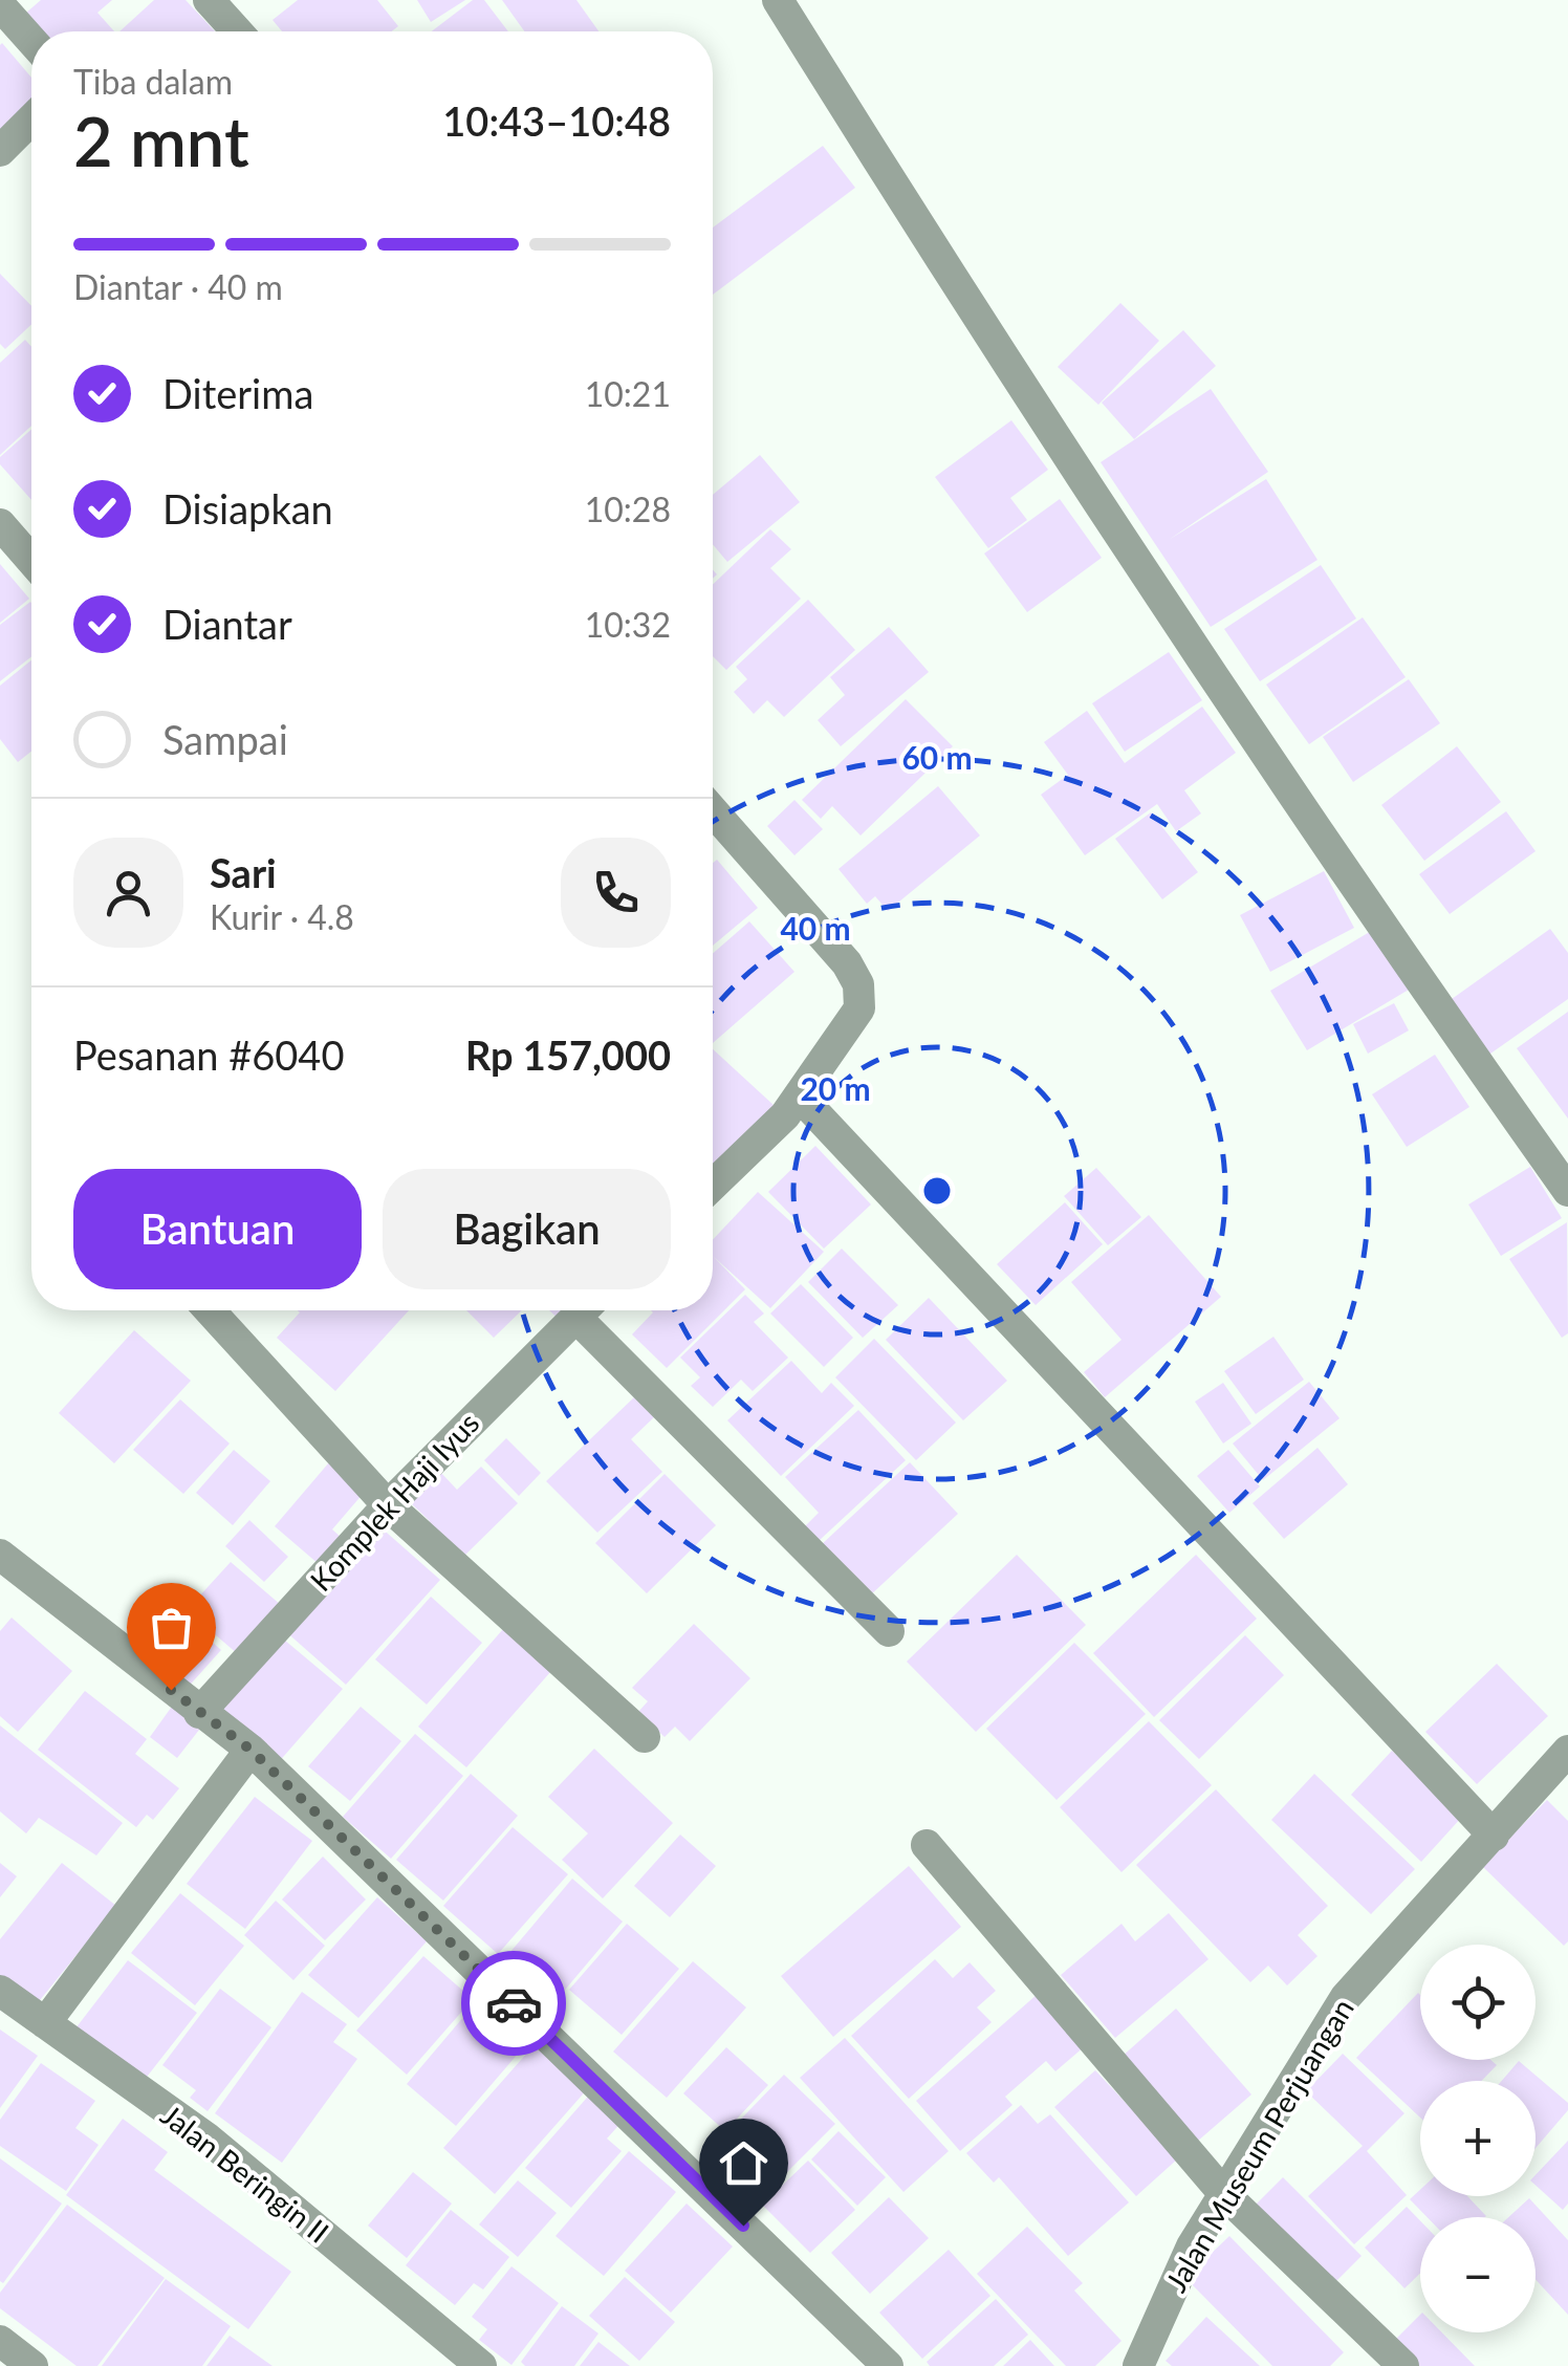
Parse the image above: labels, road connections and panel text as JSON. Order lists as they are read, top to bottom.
{
  "streets": {
    "street": ["Komplek Haji Iyus", "Jalan Museum Perjuangan", "Jalan Beringin II"]
  },
  "page": {
    "heading": ["2 mnt", "Tiba dalam", "10:43–10:48"],
    "panel": [
      "Sari",
      "Kurir · 4.8",
      "Pesanan #6040",
      "Rp 157,000"
    ],
    "bar": "Diantar · 40 m",
    "list": [
      ["Diterima", "10:21"],
      ["Disiapkan", "10:28"],
      ["Diantar", "10:32"],
      "Sampai"
    ],
    "buttons": ["Bantuan", "Bagikan"],
    "map_buttons": ["+", "−"]
  },
  "rings": ["60 m", "40 m", "20 m"]
}
